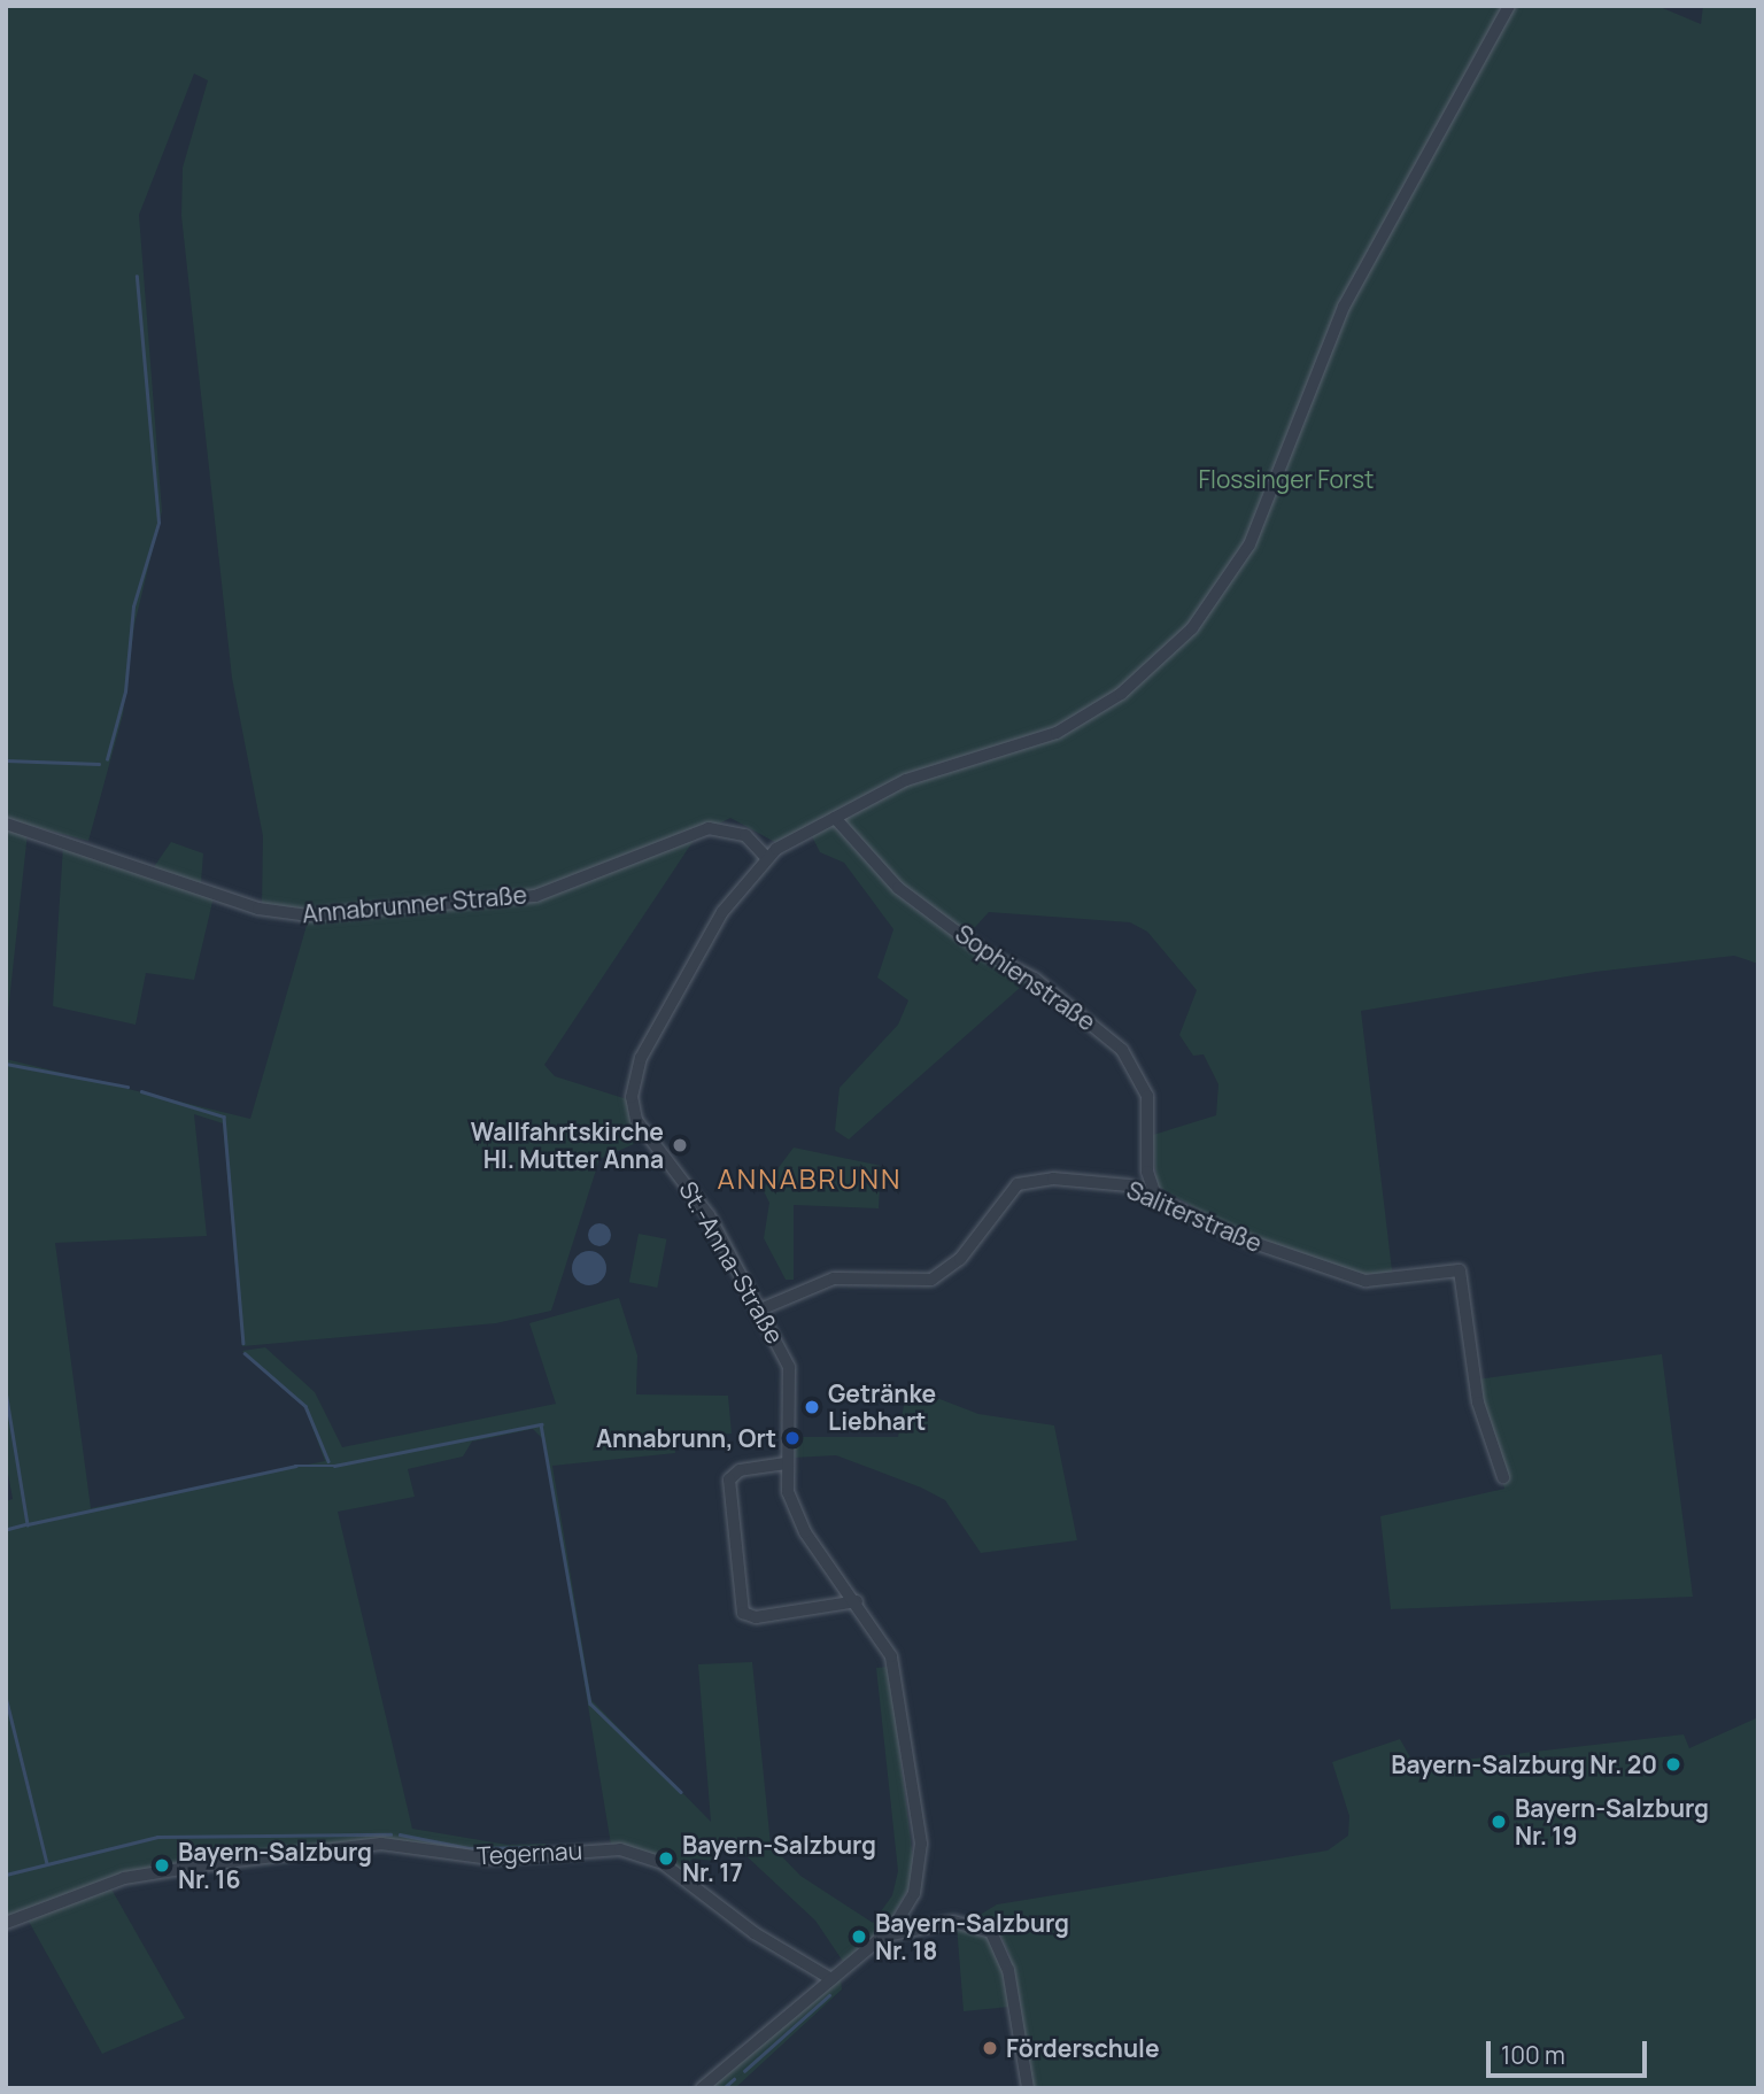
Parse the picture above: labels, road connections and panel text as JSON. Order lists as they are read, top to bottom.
{
  "streets": {
    "street": [
      "Annabrunner Straße",
      "Sophienstraße",
      "Saliterstraße",
      "St.-Anna-Straße",
      "Tegernau"
    ]
  },
  "crossings": [
    ["Annabrunner Straße", "St.-Anna-Straße"],
    ["Sophienstraße", "Saliterstraße"],
    ["Saliterstraße", "St.-Anna-Straße"]
  ],
  "districts": ["ANNABRUNN"],
  "parks": ["Flossinger Forst"],
  "places": [
    "Wallfahrtskirche Hl. Mutter Anna",
    "Getränke Liebhart",
    "Annabrunn, Ort",
    "Bayern-Salzburg Nr. 20",
    "Bayern-Salzburg Nr. 19",
    "Bayern-Salzburg Nr. 17",
    "Bayern-Salzburg Nr. 16",
    "Bayern-Salzburg Nr. 18",
    "Förderschule"
  ],
  "scale_bar": "100 m"
}
